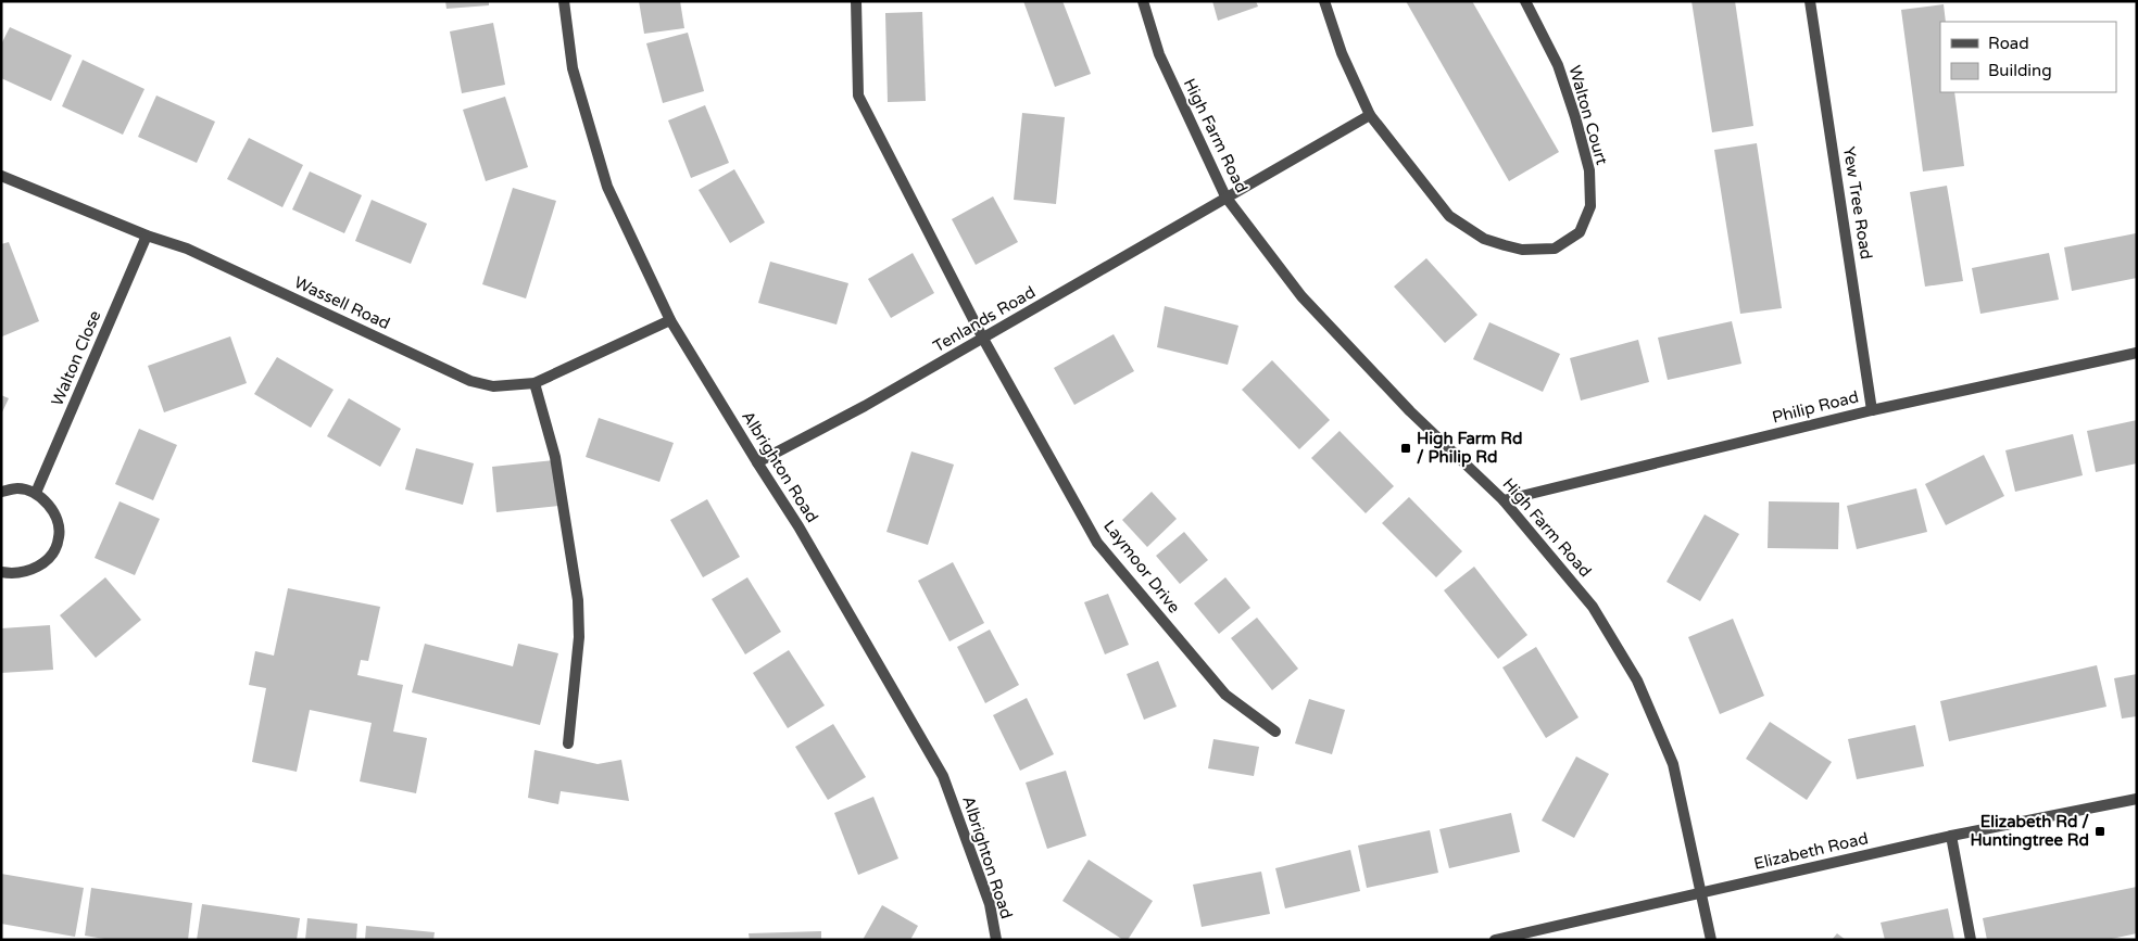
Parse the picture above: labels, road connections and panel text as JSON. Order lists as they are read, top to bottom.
{
  "streets": {
    "street": [
      "Walton Court",
      "High Farm Road",
      "Yew Tree Road",
      "Wassell Road",
      "Tenlands Road",
      "Walton Close",
      "Philip Road",
      "Albrighton Road",
      "Laymoor Drive",
      "Elizabeth Road"
    ]
  },
  "crossings": [
    ["High Farm Road", "Tenlands Road"],
    ["High Farm Road", "Philip Road"],
    ["High Farm Road", "Elizabeth Road"],
    ["Yew Tree Road", "Philip Road"],
    ["Wassell Road", "Walton Close"],
    ["Wassell Road", "Albrighton Road"],
    ["Tenlands Road", "Albrighton Road"],
    ["Tenlands Road", "Laymoor Drive"]
  ],
  "places": {
    "transit": ["High Farm Rd / Philip Rd", "Elizabeth Rd / Huntingtree Rd"]
  },
  "legend": ["Road", "Building"]
}
